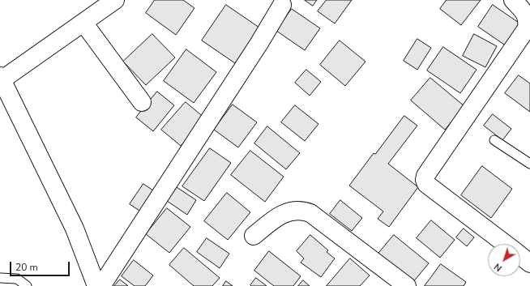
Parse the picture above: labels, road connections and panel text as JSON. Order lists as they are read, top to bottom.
{
  "scale_bar": "20 m",
  "north": "bottom left"
}
